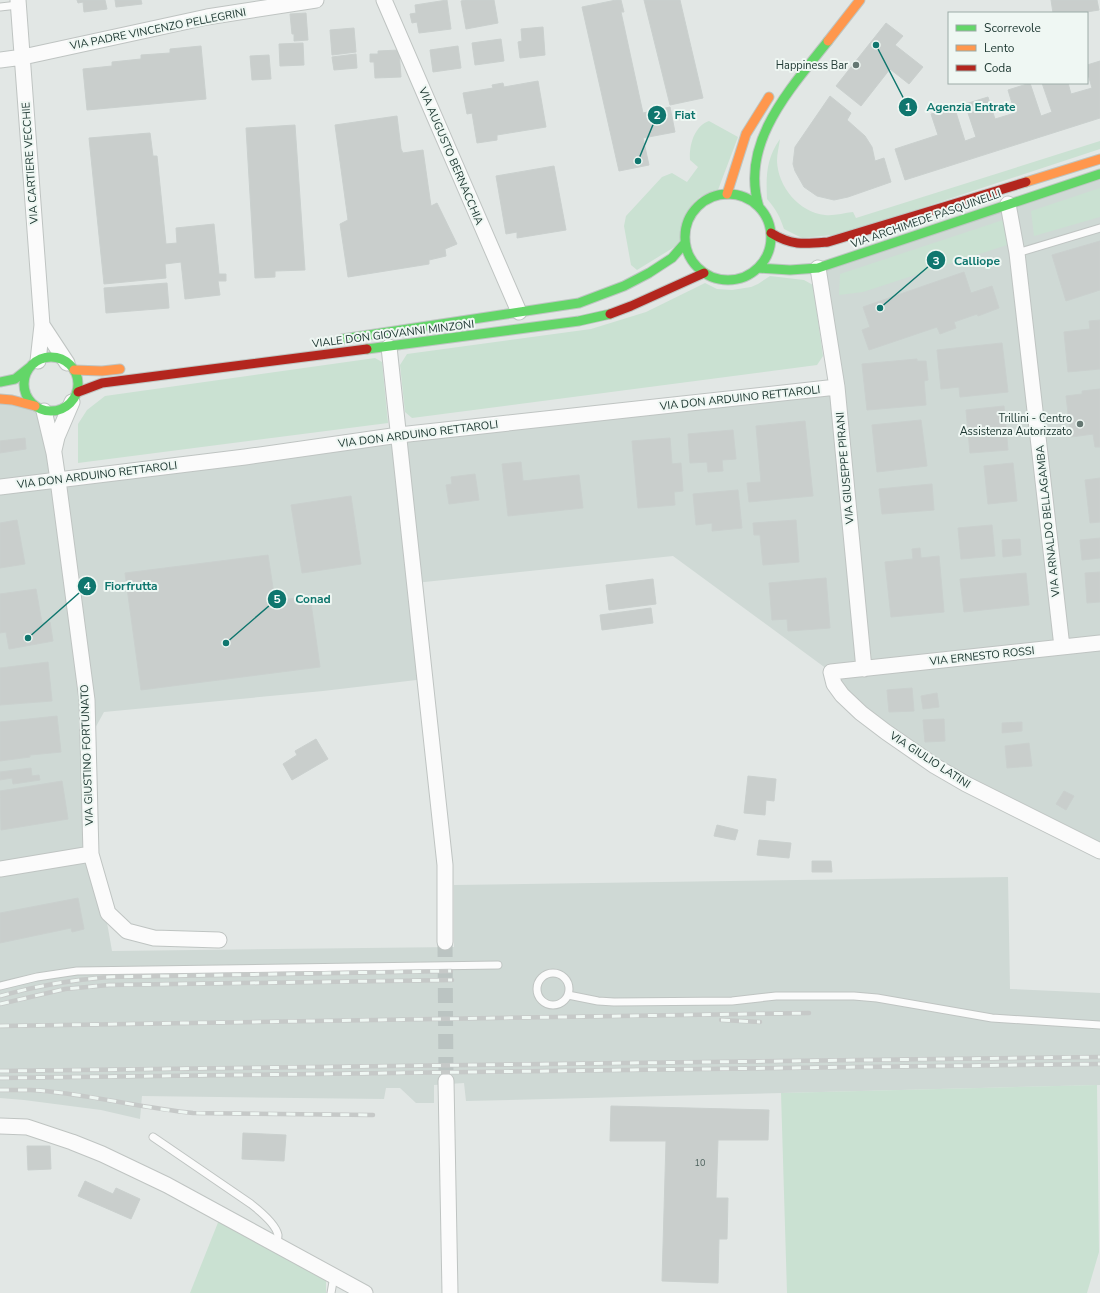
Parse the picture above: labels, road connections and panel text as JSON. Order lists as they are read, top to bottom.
{
  "streets": {
    "main road": ["VIA ARCHIMEDE PASQUINELLI", "VIALE DON GIOVANNI MINZONI"],
    "street": [
      "VIA PADRE VINCENZO PELLEGRINI",
      "VIA AUGUSTO BERNACCHIA",
      "VIA CARTIERE VECCHIE",
      "VIA DON ARDUINO RETTAROLI",
      "VIA GIUSEPPE PIRANI",
      "VIA ARNALDO BELLAGAMBA",
      "VIA ERNESTO ROSSI",
      "VIA GIUSTINO FORTUNATO",
      "VIA GIULIO LATINI"
    ]
  },
  "crossings": [
    ["VIA PADRE VINCENZO PELLEGRINI", "VIA CARTIERE VECCHIE"],
    ["VIA AUGUSTO BERNACCHIA", "VIALE DON GIOVANNI MINZONI"],
    ["VIA CARTIERE VECCHIE", "VIALE DON GIOVANNI MINZONI"],
    ["VIA CARTIERE VECCHIE", "VIA GIUSTINO FORTUNATO"],
    ["VIA ARCHIMEDE PASQUINELLI", "VIALE DON GIOVANNI MINZONI"],
    ["VIA ARCHIMEDE PASQUINELLI", "VIA GIUSEPPE PIRANI"],
    ["VIA ARCHIMEDE PASQUINELLI", "VIA ARNALDO BELLAGAMBA"],
    ["VIALE DON GIOVANNI MINZONI", "VIA GIUSTINO FORTUNATO"],
    ["VIA DON ARDUINO RETTAROLI", "VIA GIUSEPPE PIRANI"],
    ["VIA DON ARDUINO RETTAROLI", "VIA GIUSTINO FORTUNATO"],
    ["VIA GIUSEPPE PIRANI", "VIA ERNESTO ROSSI"],
    ["VIA GIUSEPPE PIRANI", "VIA GIULIO LATINI"],
    ["VIA ARNALDO BELLAGAMBA", "VIA ERNESTO ROSSI"],
    ["VIA ERNESTO ROSSI", "VIA GIULIO LATINI"]
  ],
  "places": [
    "Agenzia Entrate",
    "Happiness Bar",
    "Fiat",
    "Calliope",
    "Trillini - Centro Assistenza Autorizzato",
    "Fiorfrutta",
    "Conad"
  ],
  "house_numbers": ["10"],
  "legend": ["Scorrevole", "Lento", "Coda"]
}
